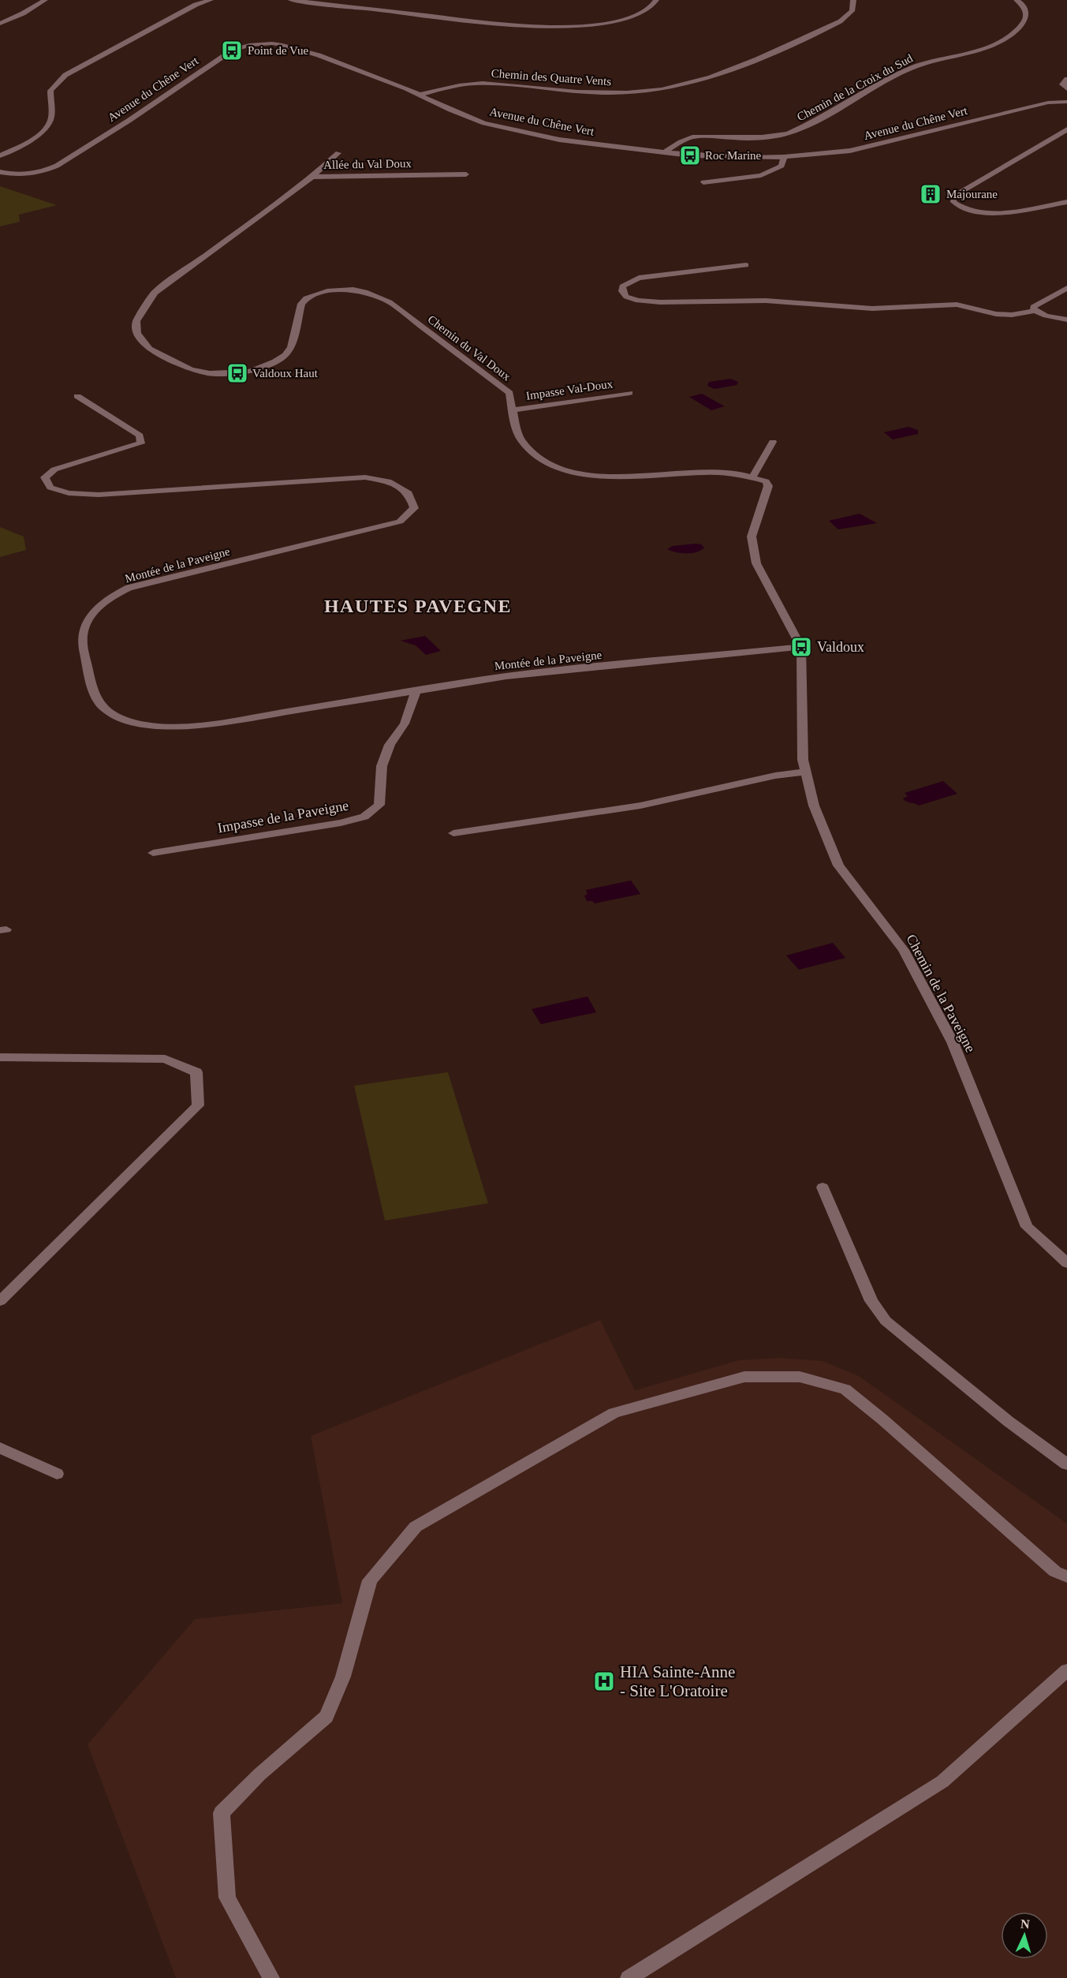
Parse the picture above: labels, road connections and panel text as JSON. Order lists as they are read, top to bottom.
{
  "streets": {
    "street": [
      "Chemin des Quatre Vents",
      "Chemin de la Croix du Sud",
      "Avenue du Chêne Vert",
      "Allée du Val Doux",
      "Chemin du Val Doux",
      "Impasse Val-Doux",
      "Montée de la Paveigne",
      "Impasse de la Paveigne",
      "Chemin de la Paveigne"
    ]
  },
  "crossings": [
    ["Chemin des Quatre Vents", "Avenue du Chêne Vert"],
    ["Chemin de la Croix du Sud", "Avenue du Chêne Vert"],
    ["Allée du Val Doux", "Chemin du Val Doux"],
    ["Chemin du Val Doux", "Impasse Val-Doux"],
    ["Montée de la Paveigne", "Impasse de la Paveigne"],
    ["Montée de la Paveigne", "Chemin de la Paveigne"]
  ],
  "districts": ["HAUTES PAVEGNE"],
  "places": {
    "bus stop": [
      "Point de Vue",
      "Roc Marine",
      "Valdoux Haut",
      "Valdoux"
    ],
    "building": ["Majourane"],
    "hospital": ["HIA Sainte-Anne - Site L'Oratoire"]
  },
  "north": "top"
}
